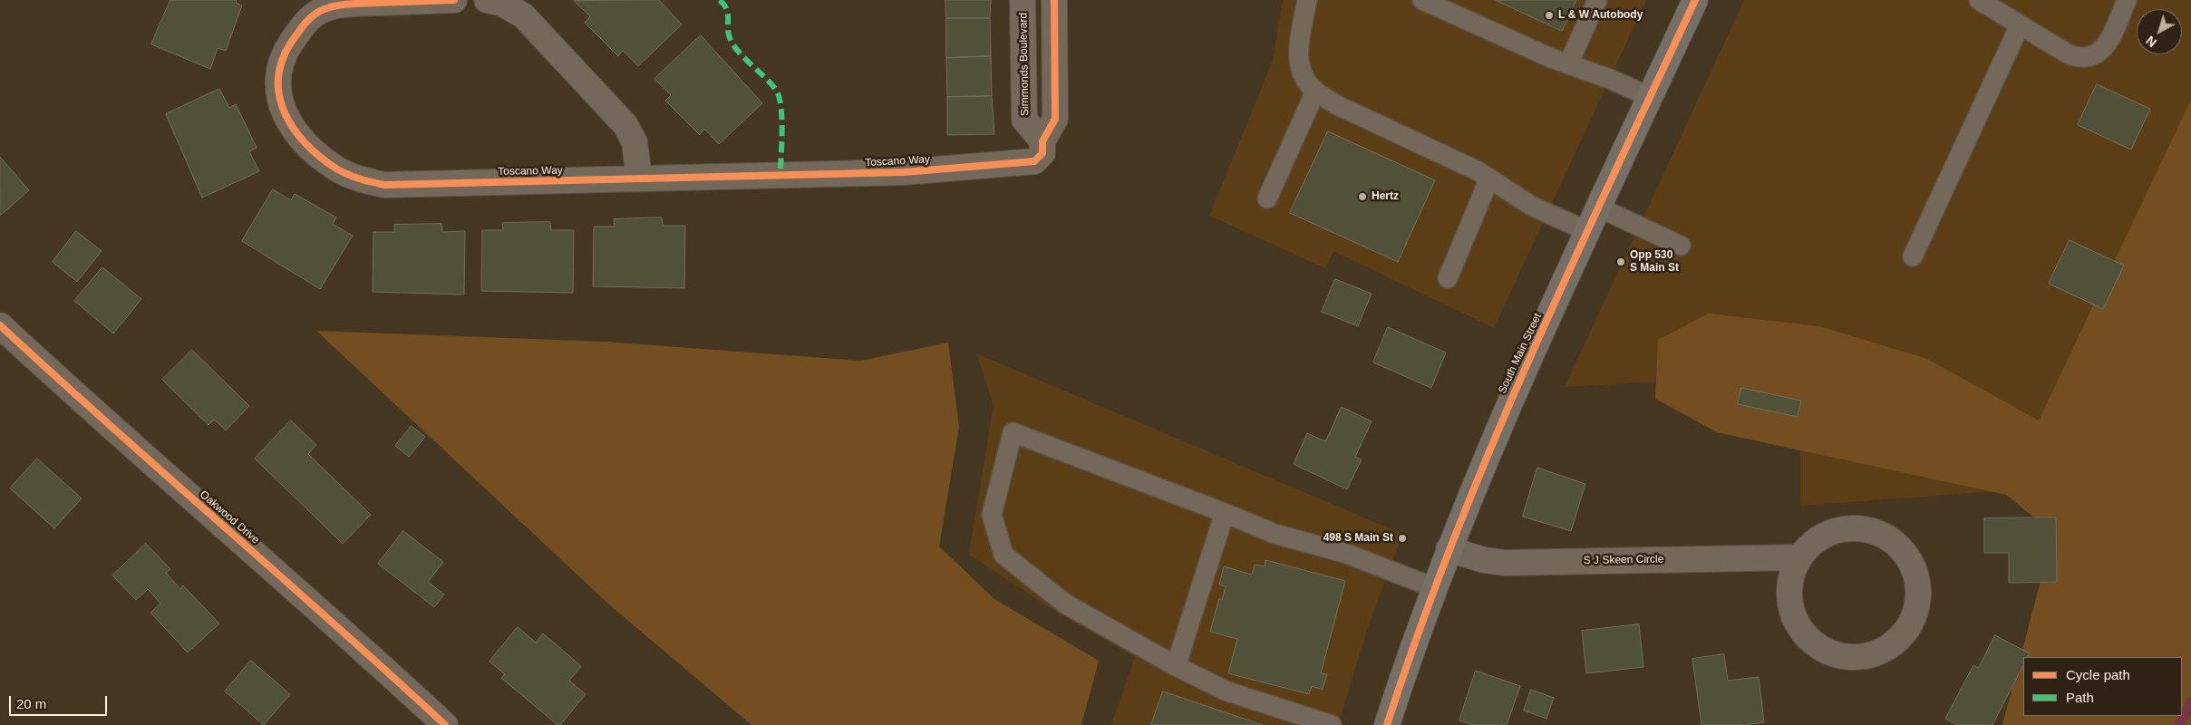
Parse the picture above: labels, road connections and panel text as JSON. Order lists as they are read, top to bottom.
{
  "streets": {
    "main road": ["South Main Street"],
    "street": [
      "Simmonds Boulevard",
      "Toscano Way",
      "Oakwood Drive",
      "S J Skeen Circle"
    ]
  },
  "crossings": [
    ["Simmonds Boulevard", "Toscano Way"],
    ["South Main Street", "S J Skeen Circle"]
  ],
  "places": [
    "L & W Autobody",
    "Hertz",
    "Opp 530 S Main St",
    "498 S Main St"
  ],
  "legend": ["Cycle path", "Path"],
  "scale_bar": "20 m",
  "north": "bottom left"
}
